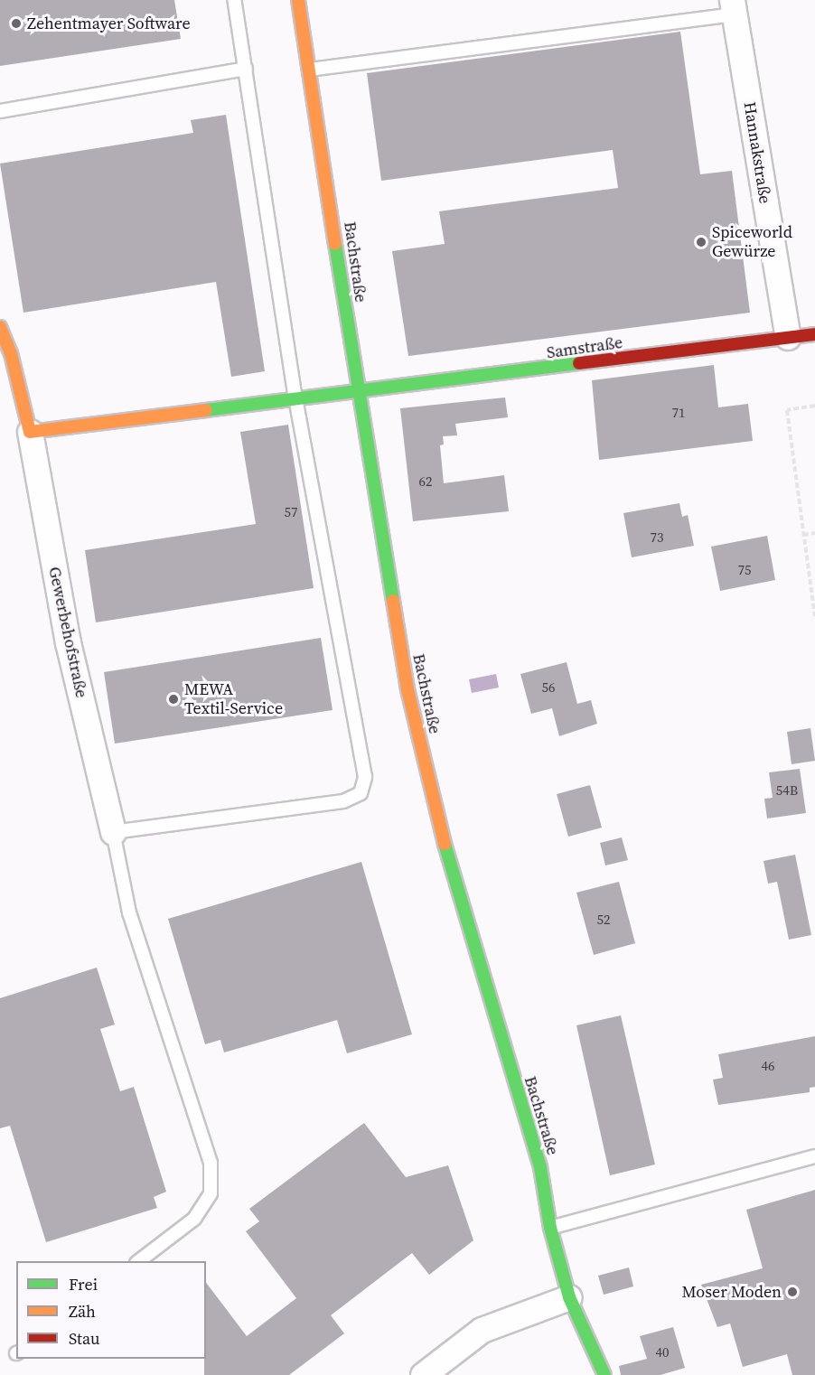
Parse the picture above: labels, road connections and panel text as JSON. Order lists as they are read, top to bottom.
{
  "streets": {
    "street": [
      "Hannakstraße",
      "Bachstraße",
      "Samstraße",
      "Gewerbehofstraße"
    ]
  },
  "crossings": [
    ["Hannakstraße", "Samstraße"],
    ["Bachstraße", "Samstraße"]
  ],
  "places": [
    "Zehentmayer Software",
    "Spiceworld Gewürze",
    "MEWA Textil-Service",
    "Moser Moden"
  ],
  "house_numbers": [
    "71",
    "62",
    "57",
    "73",
    "75",
    "56",
    "54B",
    "52",
    "46",
    "40"
  ],
  "legend": ["Frei", "Zäh", "Stau"]
}
